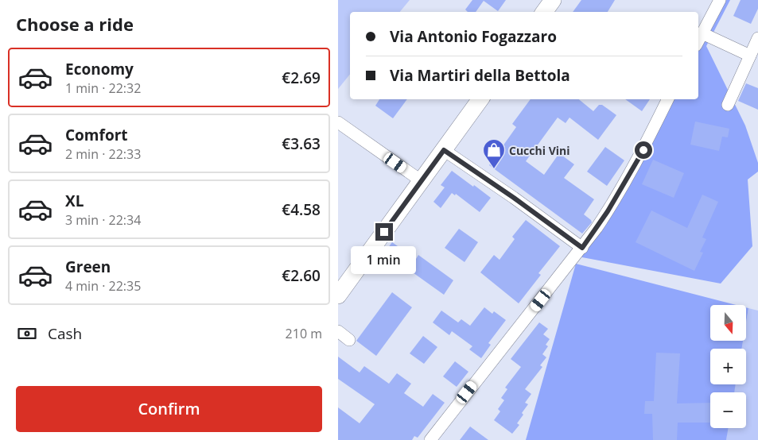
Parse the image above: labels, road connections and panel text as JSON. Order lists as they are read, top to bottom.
{
  "places": {
    "shop": ["Cucchi Vini"]
  },
  "north": "bottom",
  "page": {
    "heading": "Choose a ride",
    "banner": ["Via Antonio Fogazzaro", "Via Martiri della Bettola"],
    "list": [
      {
        "name": "Economy",
        "note": "1 min · 22:32",
        "value": "€2.69"
      },
      {
        "name": "Comfort",
        "note": "2 min · 22:33",
        "value": "€3.63"
      },
      {
        "name": "XL",
        "note": "3 min · 22:34",
        "value": "€4.58"
      },
      {
        "name": "Green",
        "note": "4 min · 22:35",
        "value": "€2.60"
      }
    ],
    "bubble": "1 min",
    "map_buttons": ["+", "−"],
    "pay": ["Cash", "210 m"],
    "buttons": "Confirm"
  }
}
